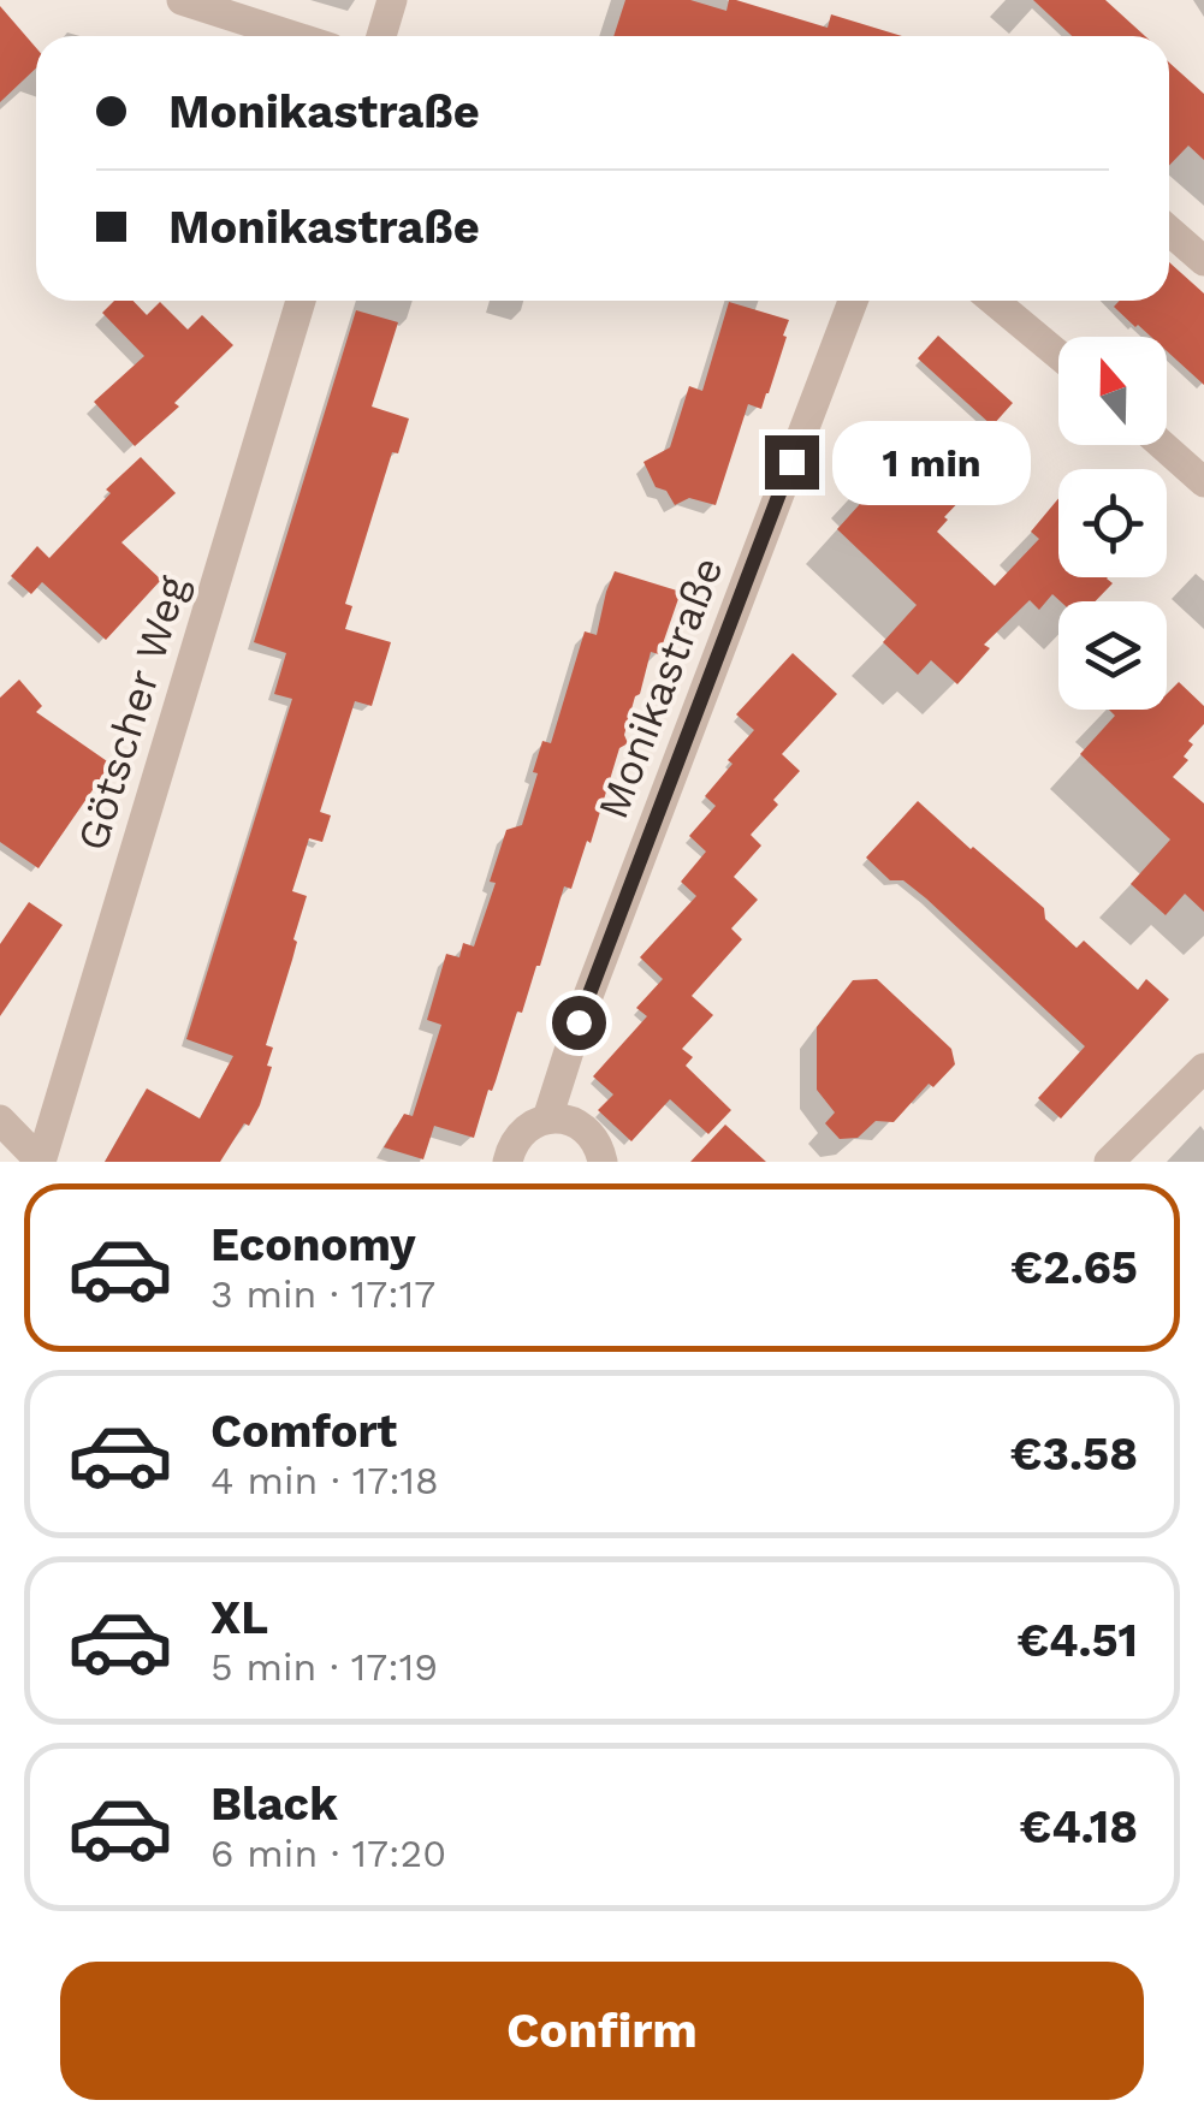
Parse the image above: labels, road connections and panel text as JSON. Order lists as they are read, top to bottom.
{
  "streets": {
    "street": ["Monikastraße", "Götscher Weg"]
  },
  "north": "top",
  "page": {
    "banner": ["Monikastraße", "Monikastraße"],
    "bubble": "1 min",
    "list": [
      {
        "name": "Economy",
        "note": "3 min · 17:17",
        "value": "€2.65"
      },
      {
        "name": "Comfort",
        "note": "4 min · 17:18",
        "value": "€3.58"
      },
      {
        "name": "XL",
        "note": "5 min · 17:19",
        "value": "€4.51"
      },
      {
        "name": "Black",
        "note": "6 min · 17:20",
        "value": "€4.18"
      }
    ],
    "buttons": "Confirm"
  }
}
